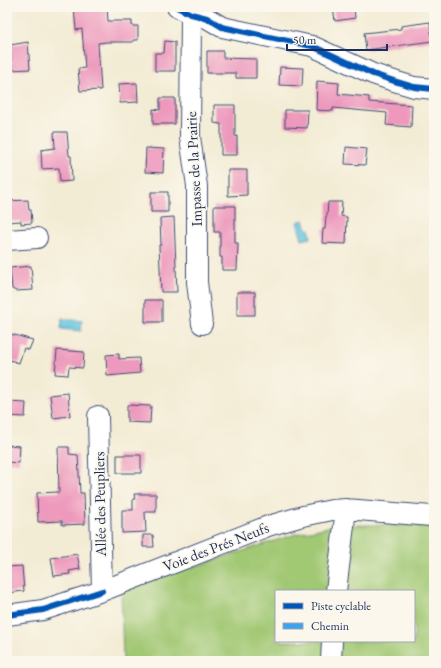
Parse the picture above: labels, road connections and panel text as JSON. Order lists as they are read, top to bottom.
{
  "streets": {
    "street": ["Impasse de la Prairie", "Allée des Peupliers", "Voie des Prés Neufs"]
  },
  "crossings": [
    ["Allée des Peupliers", "Voie des Prés Neufs"]
  ],
  "legend": ["Piste cyclable", "Chemin"],
  "scale_bar": "50 m"
}
